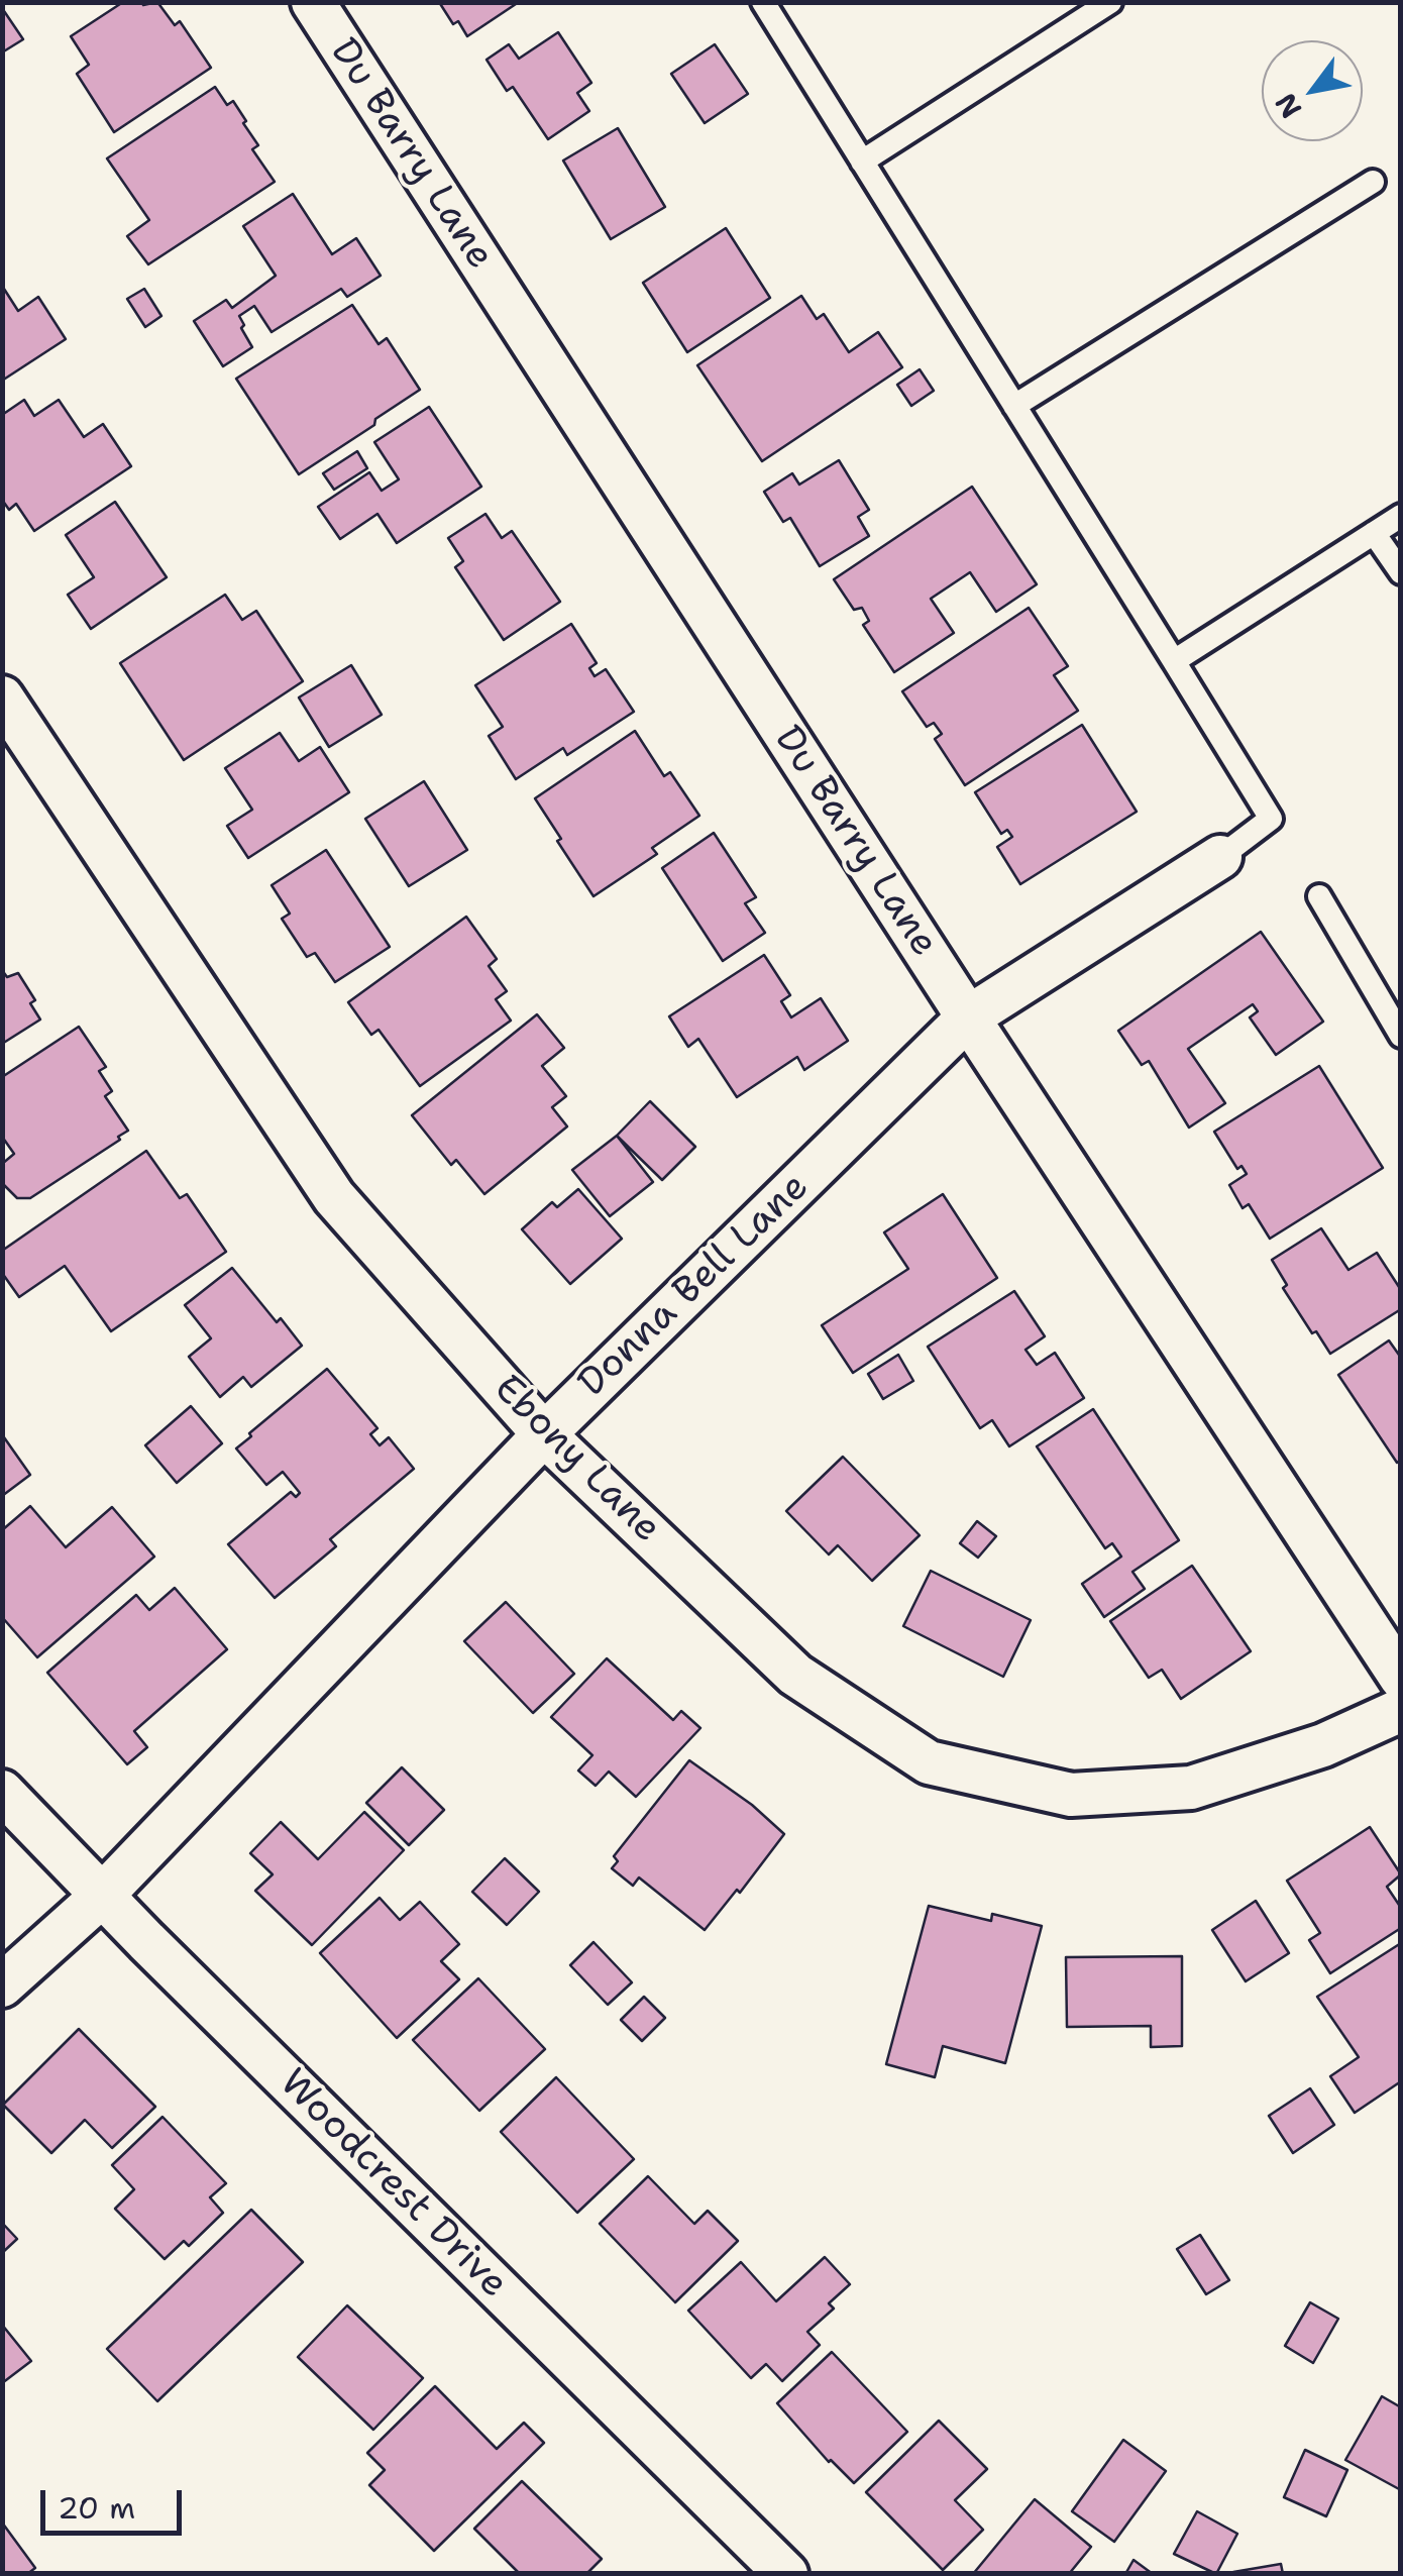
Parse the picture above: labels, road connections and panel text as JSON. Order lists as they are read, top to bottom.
{
  "streets": {
    "street": [
      "Du Barry Lane",
      "Donna Bell Lane",
      "Ebony Lane",
      "Woodcrest Drive"
    ]
  },
  "crossings": [
    ["Du Barry Lane", "Donna Bell Lane"],
    ["Donna Bell Lane", "Ebony Lane"],
    ["Donna Bell Lane", "Woodcrest Drive"]
  ],
  "scale_bar": "20 m",
  "north": "bottom left"
}
